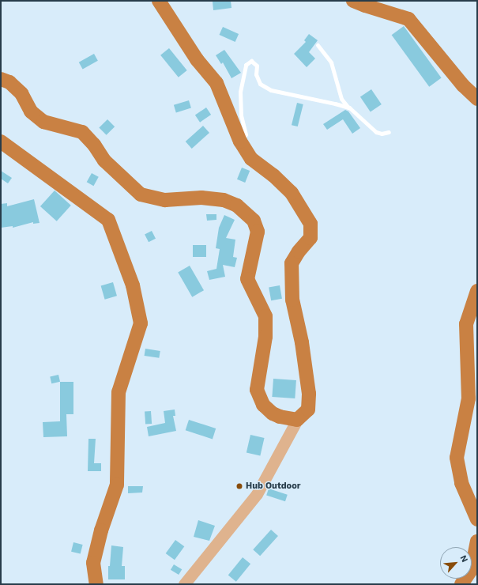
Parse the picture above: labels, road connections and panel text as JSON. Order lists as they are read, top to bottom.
{
  "places": ["Hub Outdoor"],
  "north": "top right"
}
